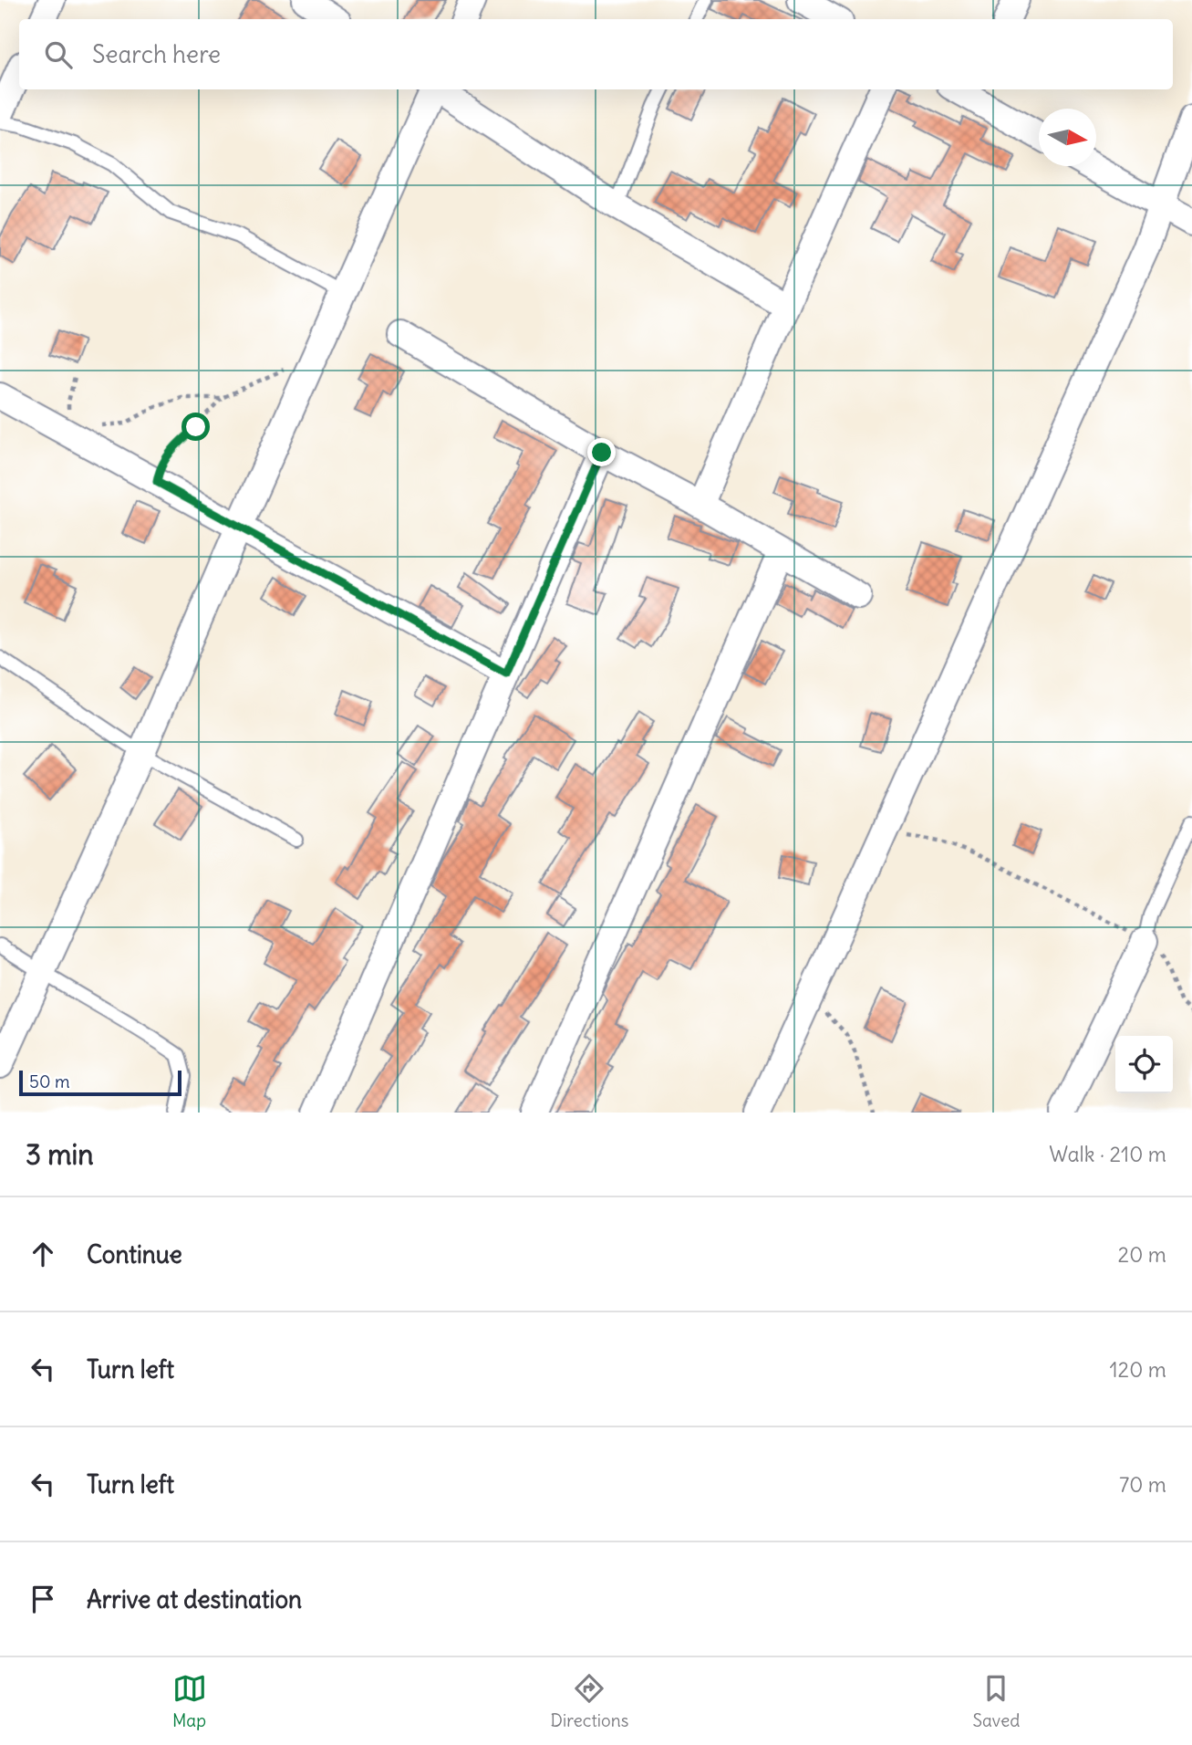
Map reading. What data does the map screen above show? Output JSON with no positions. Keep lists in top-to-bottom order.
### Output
{
  "scale_bar": "50 m",
  "north": "right",
  "page": {
    "search": "Search here",
    "scale": "50 m",
    "heading": ["3 min", "Walk · 210 m"],
    "list": [
      ["Continue", "20 m"],
      ["Turn left", "120 m"],
      ["Turn left", "70 m"],
      "Arrive at destination"
    ],
    "nav": ["Map", "Directions", "Saved"]
  }
}
